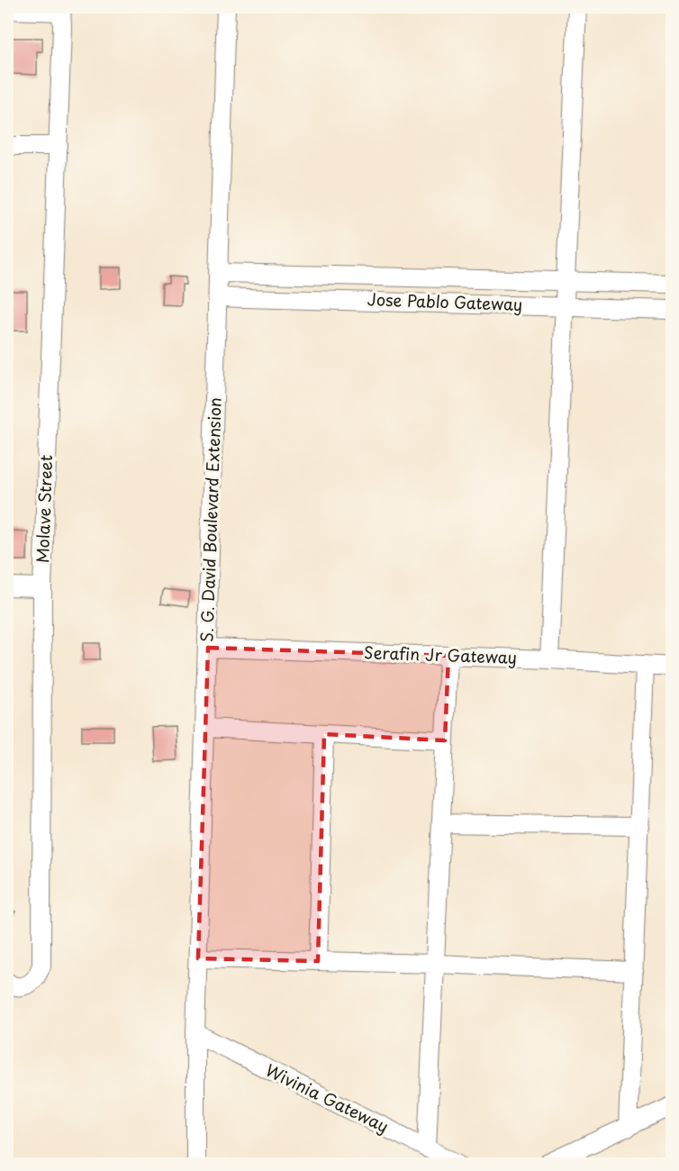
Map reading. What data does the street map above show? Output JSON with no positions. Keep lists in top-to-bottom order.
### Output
{
  "streets": {
    "street": [
      "Jose Pablo Gateway",
      "Molave Street",
      "S. G. David Boulevard Extension",
      "Serafin Jr Gateway",
      "Wivinia Gateway"
    ]
  },
  "crossings": [
    ["Jose Pablo Gateway", "S. G. David Boulevard Extension"],
    ["S. G. David Boulevard Extension", "Serafin Jr Gateway"],
    ["S. G. David Boulevard Extension", "Wivinia Gateway"]
  ]
}
